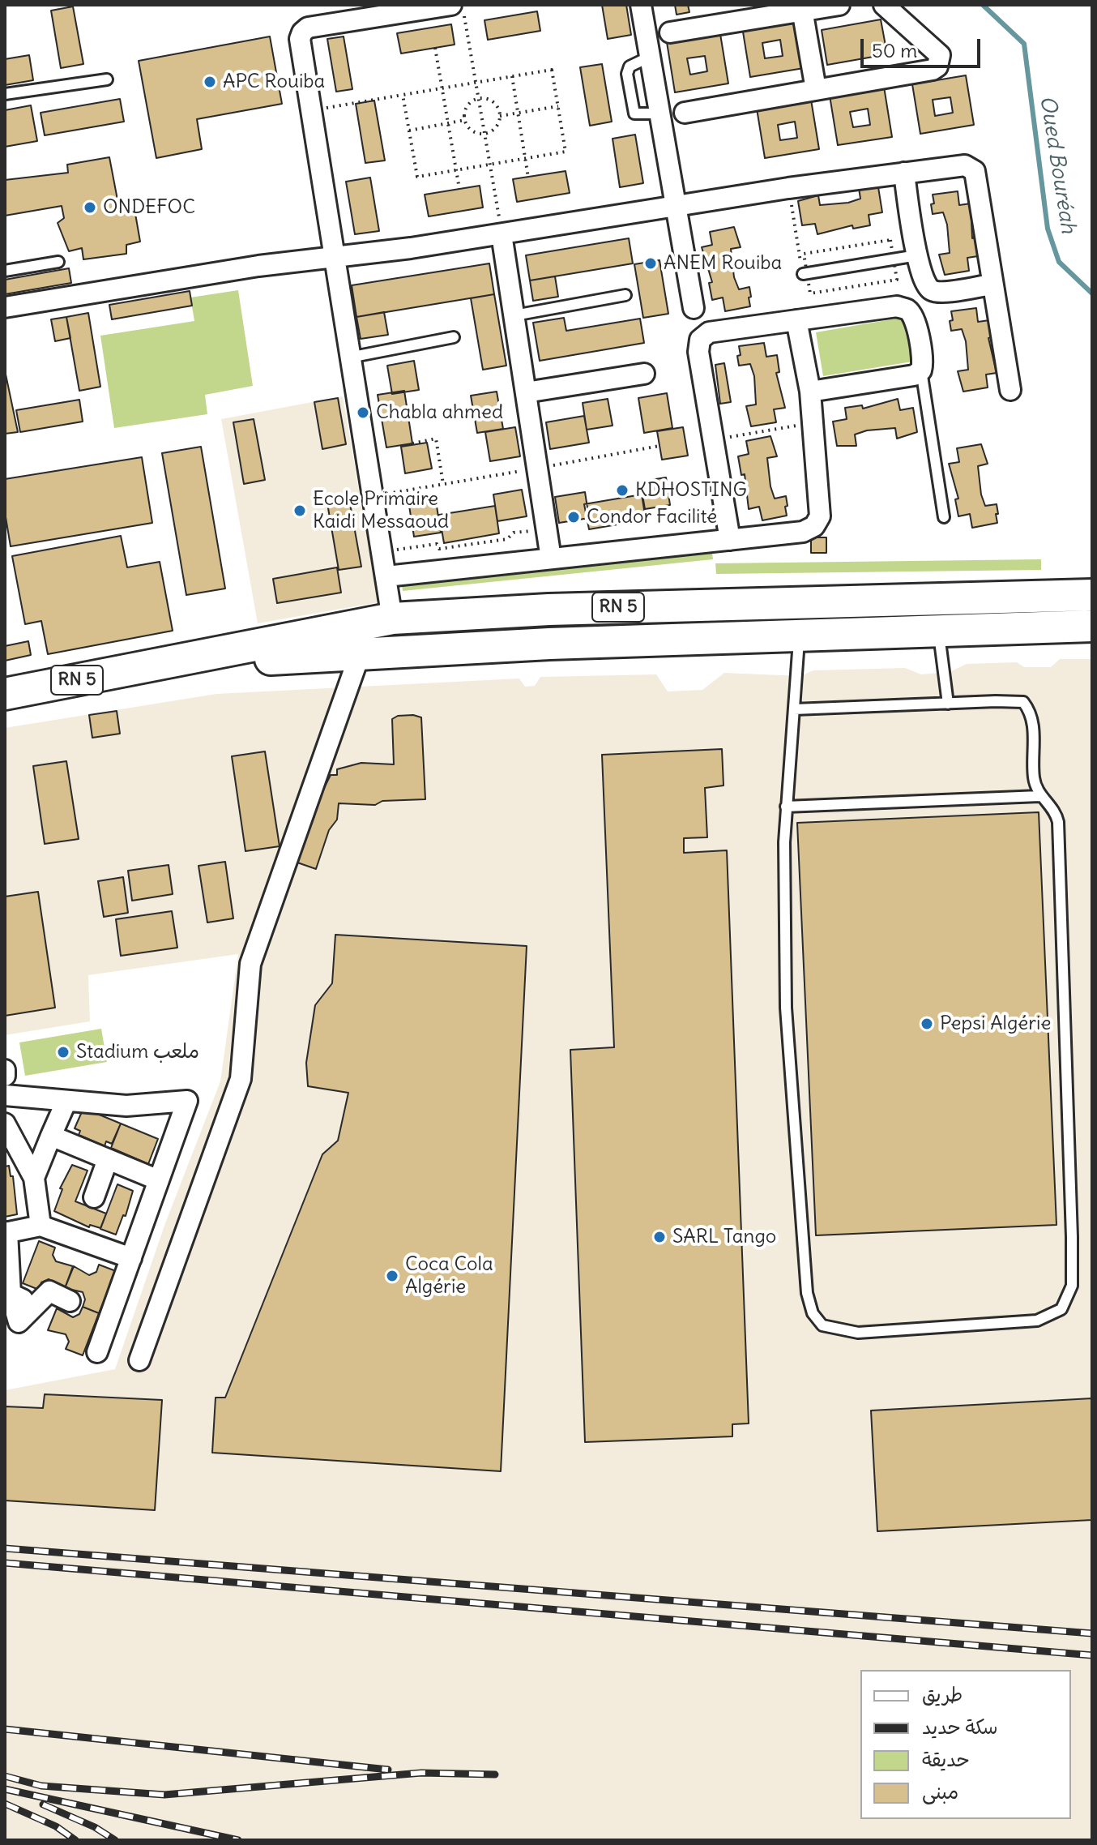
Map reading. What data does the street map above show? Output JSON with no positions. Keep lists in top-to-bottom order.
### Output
{
  "streets": {
    "highway": ["RN 5"]
  },
  "water": ["Oued Bouréah"],
  "places": [
    "APC Rouiba",
    "ONDEFOC",
    "ANEM Rouiba",
    "Chabla ahmed",
    "KDHOSTING",
    "Ecole Primaire Kaidi Messaoud",
    "Condor Facilité",
    "Pepsi Algérie",
    "Stadium ملعب",
    "SARL Tango",
    "Coca Cola Algérie"
  ],
  "legend": [
    "طريق",
    "سكة حديد",
    "حديقة",
    "مبنى"
  ],
  "scale_bar": "50 m"
}
